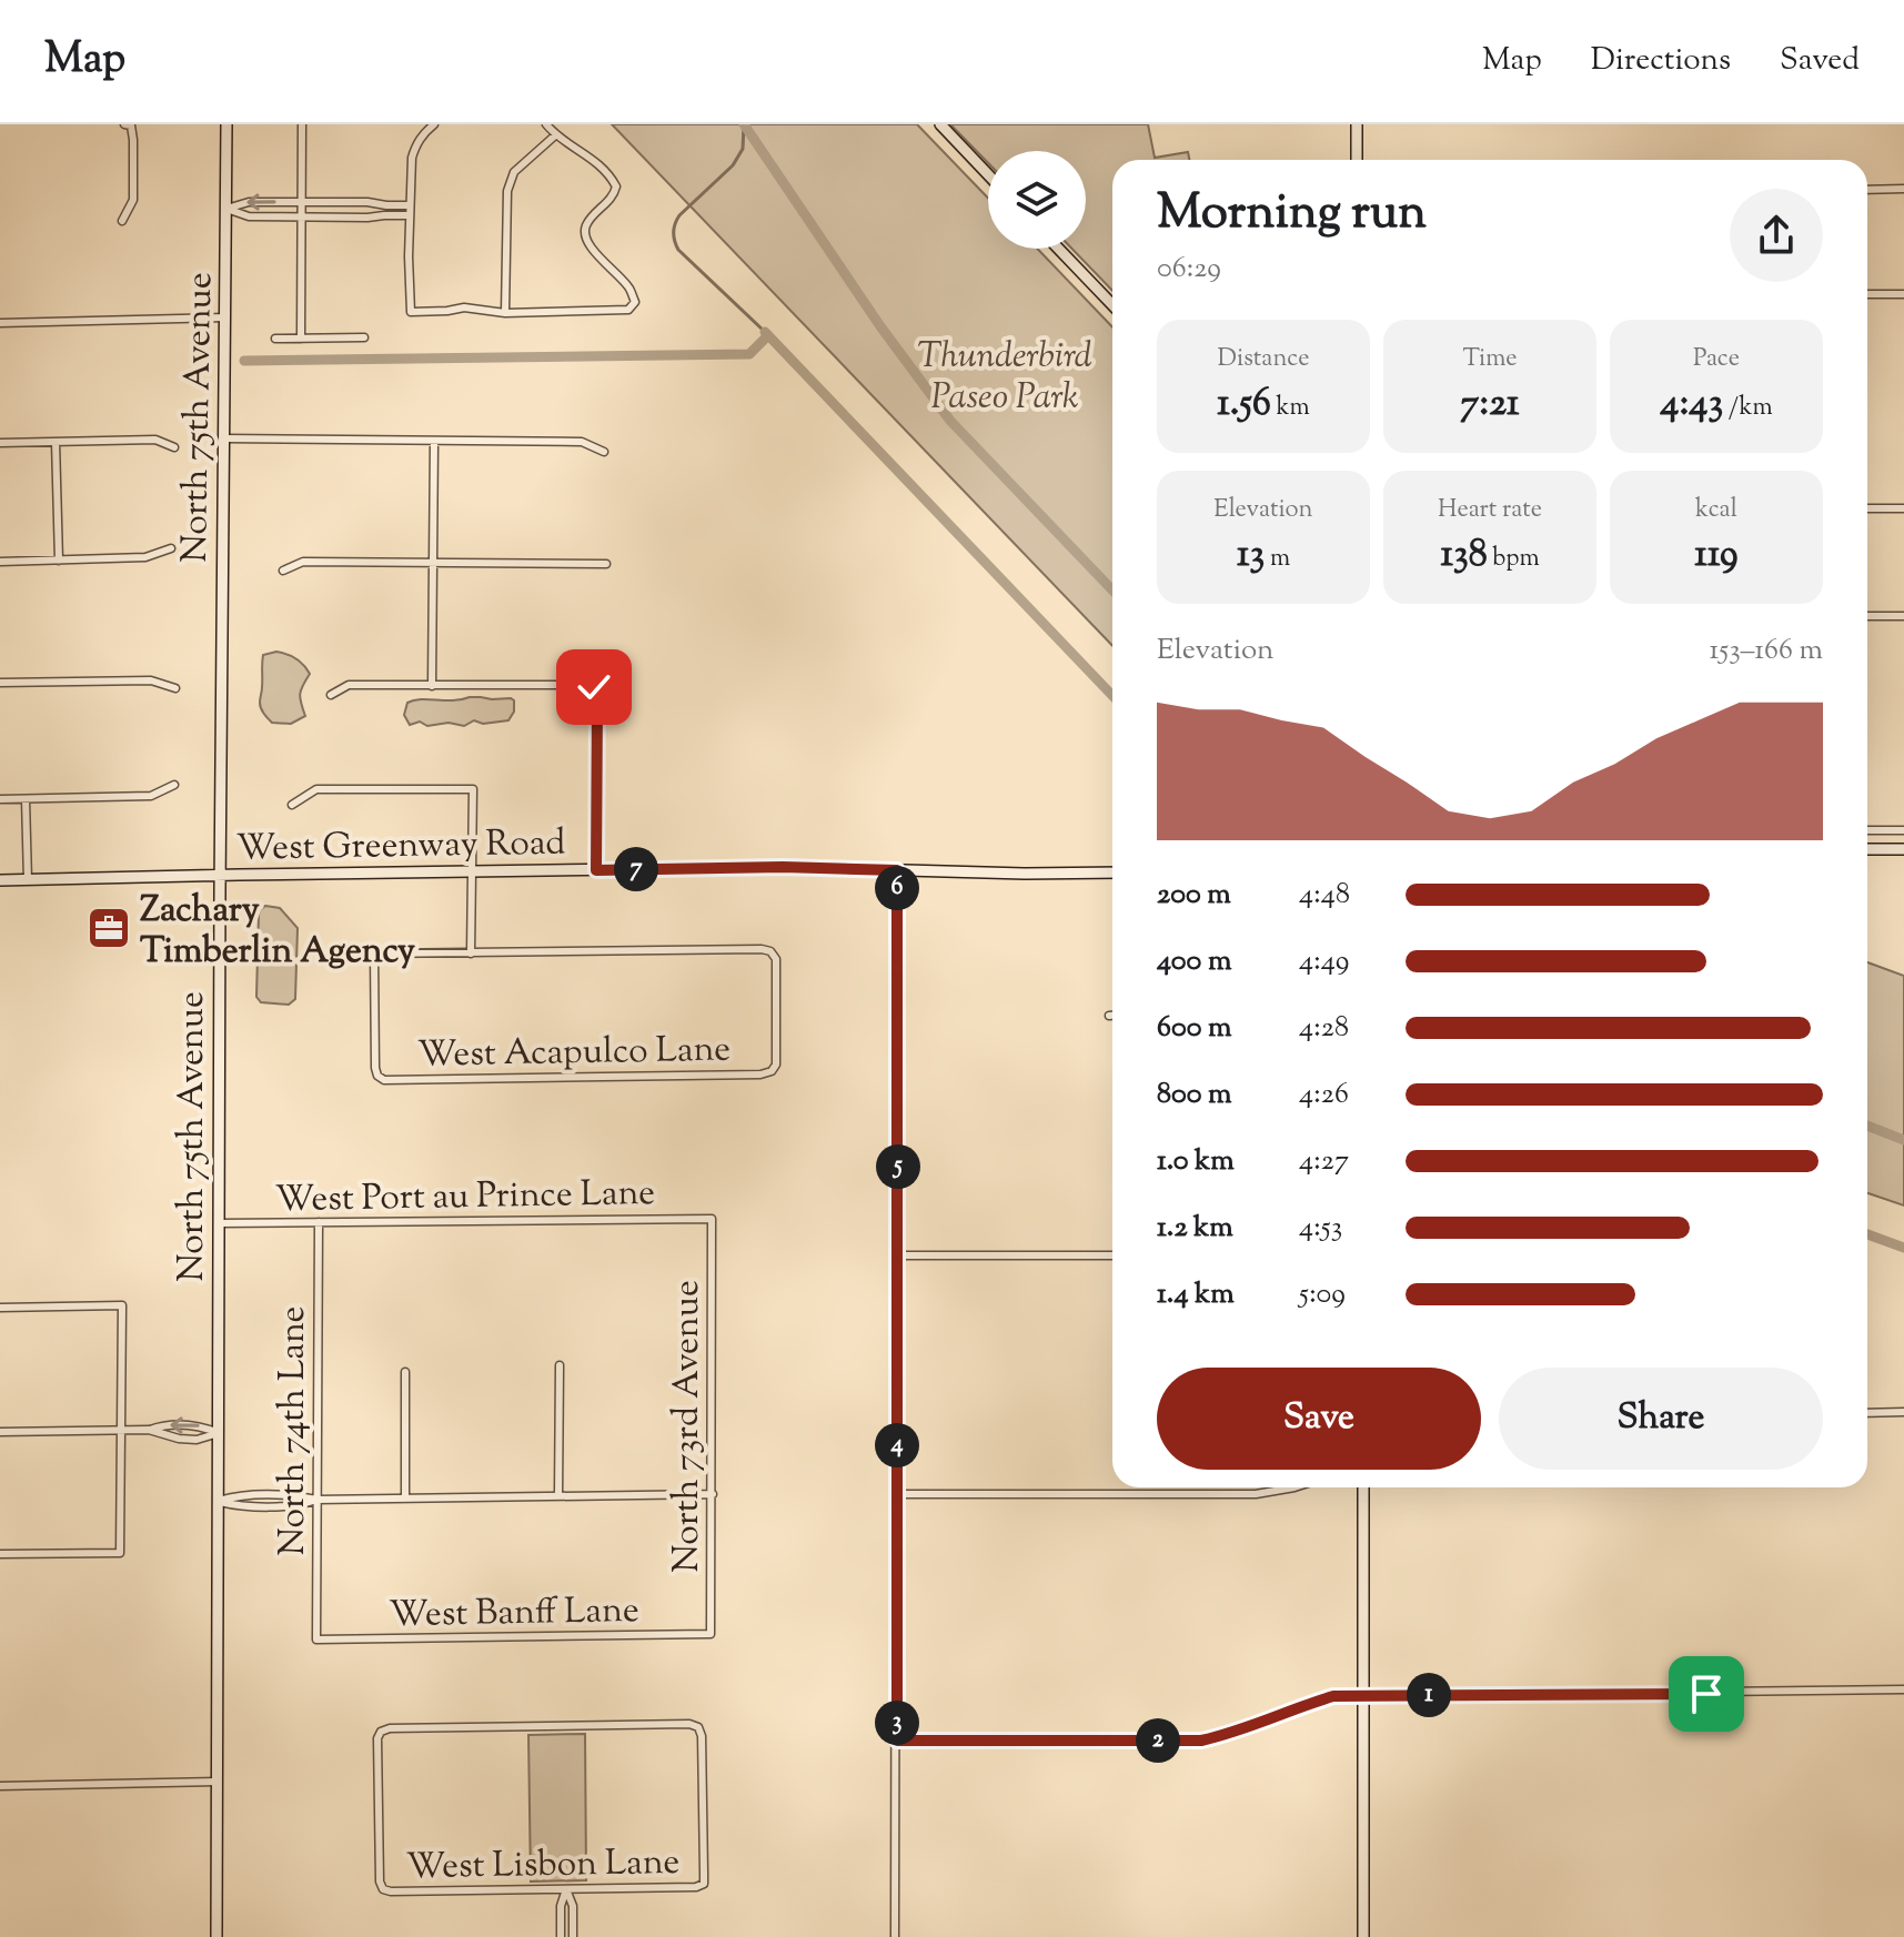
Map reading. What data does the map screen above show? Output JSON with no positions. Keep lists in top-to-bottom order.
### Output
{
  "streets": {
    "street": [
      "North 75th Avenue",
      "West Greenway Road",
      "West Acapulco Lane",
      "West Port au Prince Lane",
      "North 73rd Avenue",
      "North 74th Lane",
      "West Banff Lane",
      "West Lisbon Lane"
    ]
  },
  "crossings": [
    ["North 75th Avenue", "West Greenway Road"],
    ["North 75th Avenue", "West Port au Prince Lane"],
    ["West Port au Prince Lane", "North 73rd Avenue"],
    ["West Port au Prince Lane", "North 74th Lane"],
    ["North 73rd Avenue", "West Banff Lane"],
    ["North 74th Lane", "West Banff Lane"]
  ],
  "parks": ["Thunderbird Paseo Park"],
  "places": {
    "office": ["Zachary Timberlin Agency"]
  },
  "page": {
    "header": "Map",
    "nav": ["Map", "Directions", "Saved"],
    "heading": ["Morning run", "06:29"],
    "stats": [
      ["Distance", "1.56 km"],
      ["Time", "7:21"],
      ["Pace", "4:43 /km"],
      ["Elevation", "13 m"],
      ["Heart rate", "138 bpm"],
      ["kcal", "119"]
    ],
    "chart": ["Elevation", "153–166 m"],
    "pins": [
      "7",
      "6",
      "5",
      "4",
      "1",
      "3",
      "2"
    ],
    "list": [
      {
        "name": "200 m",
        "note": "4:48"
      },
      {
        "name": "400 m",
        "note": "4:49"
      },
      {
        "name": "600 m",
        "note": "4:28"
      },
      {
        "name": "800 m",
        "note": "4:26"
      },
      {
        "name": "1.0 km",
        "note": "4:27"
      },
      {
        "name": "1.2 km",
        "note": "4:53"
      },
      {
        "name": "1.4 km",
        "note": "5:09"
      }
    ],
    "buttons": ["Save", "Share"]
  }
}
